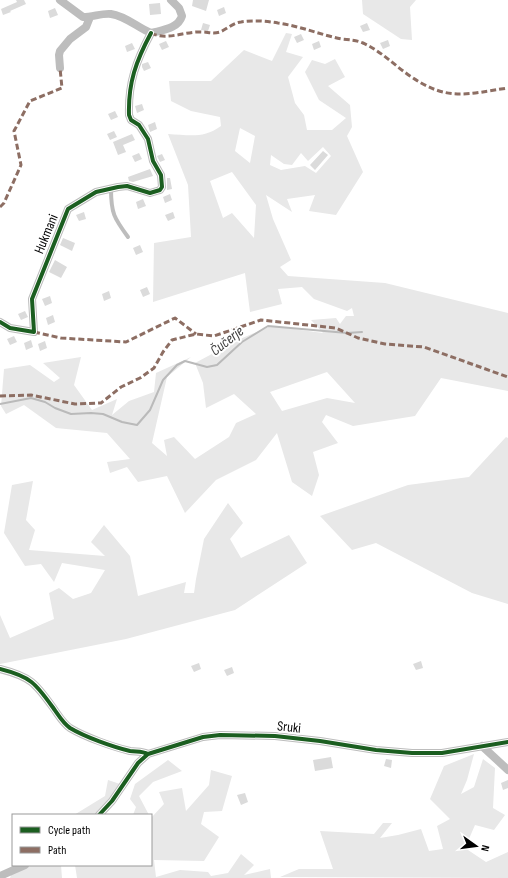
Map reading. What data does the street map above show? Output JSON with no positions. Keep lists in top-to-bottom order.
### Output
{
  "streets": {
    "street": ["Hukmani", "Sruki"]
  },
  "water": ["Čučerje"],
  "legend": ["Cycle path", "Path"],
  "north": "right"
}
